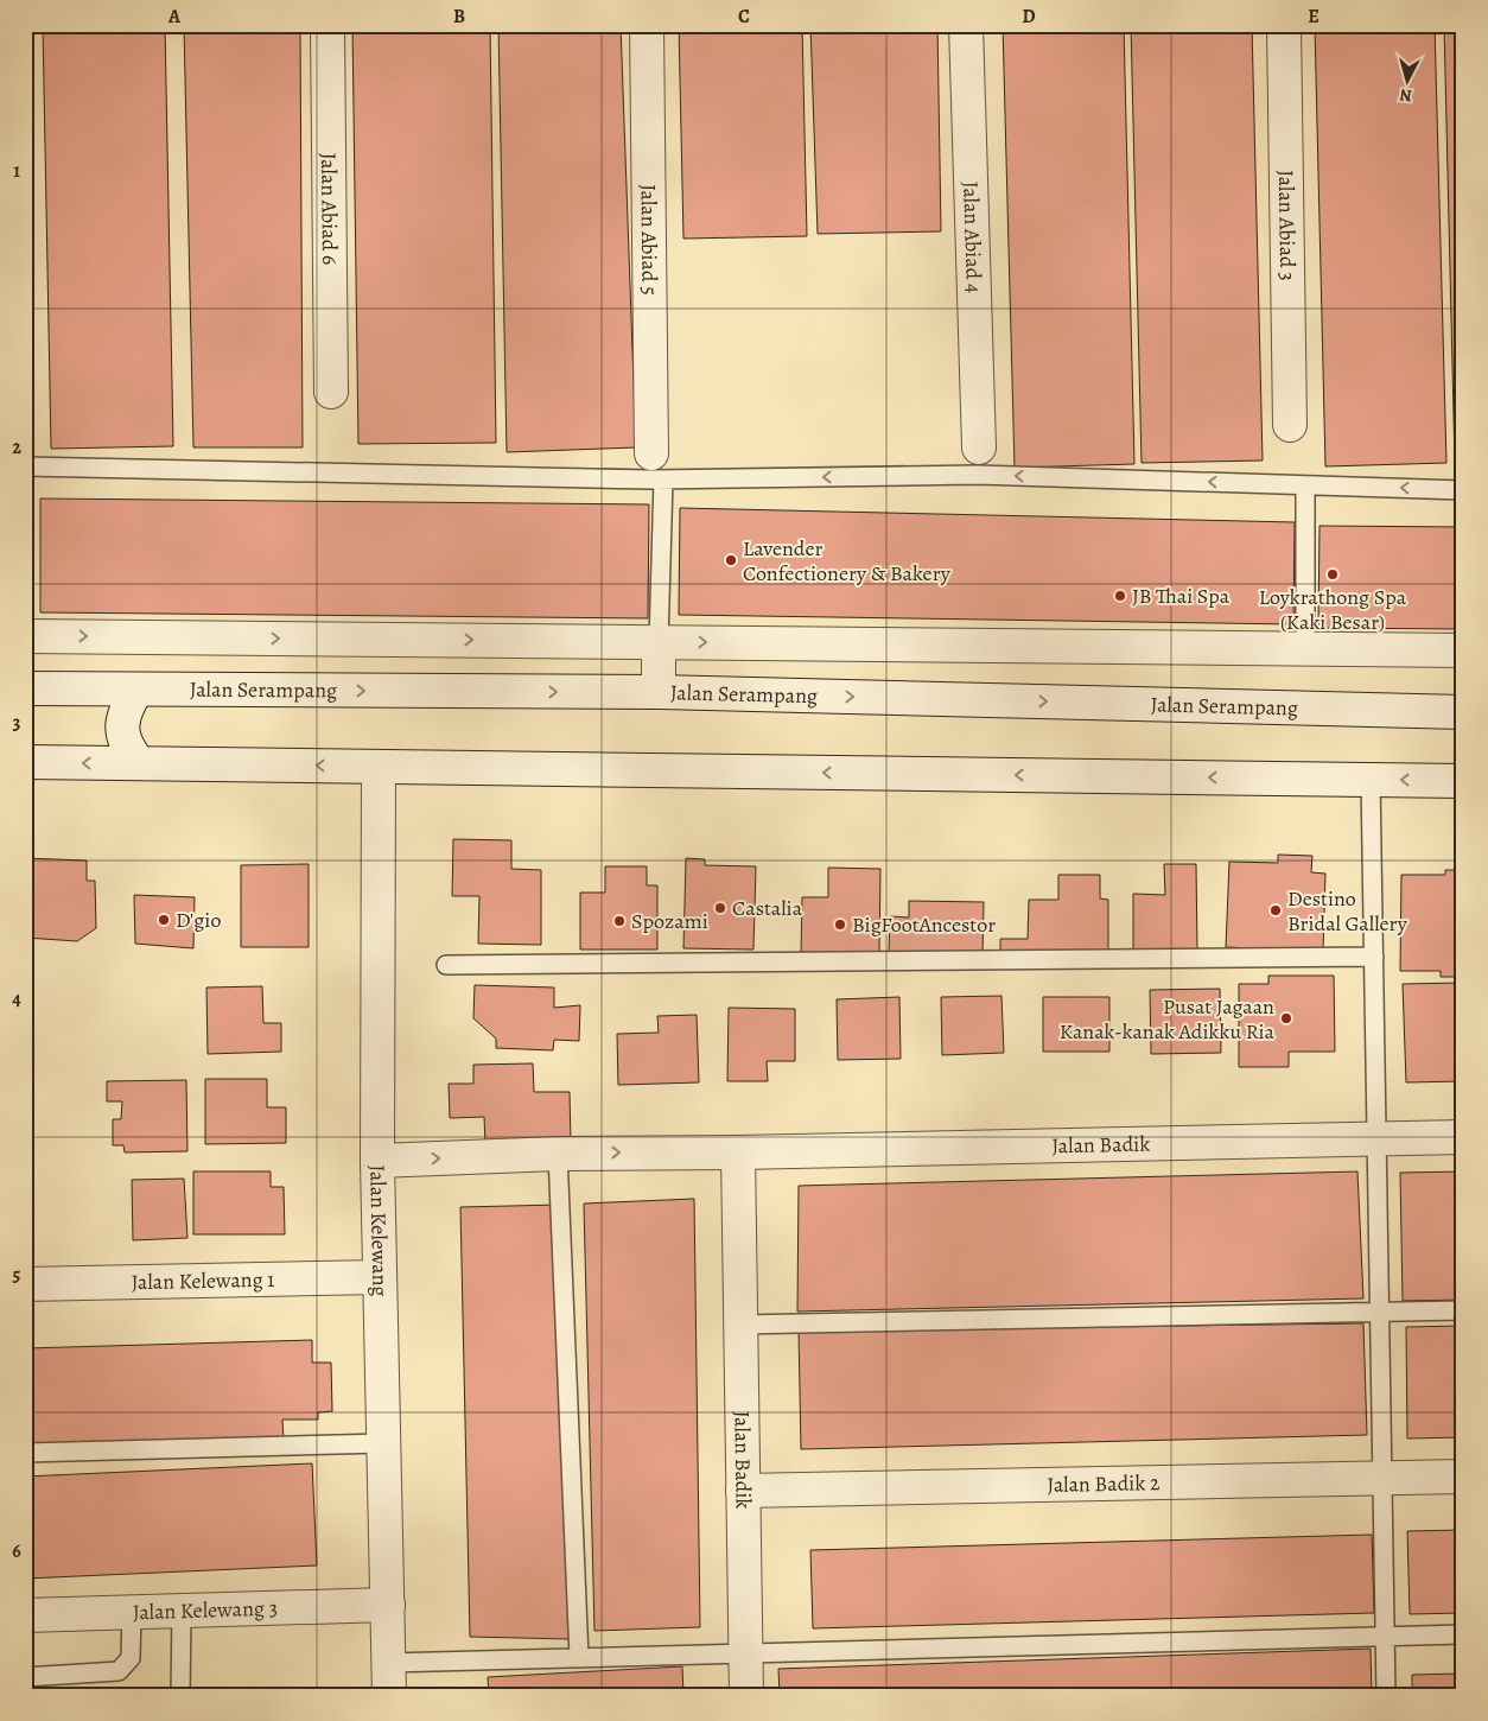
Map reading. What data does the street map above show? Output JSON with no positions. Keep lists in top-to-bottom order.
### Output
{
  "streets": {
    "street": [
      "Jalan Abiad 6",
      "Jalan Abiad 3",
      "Jalan Abiad 4",
      "Jalan Abiad 5",
      "Jalan Serampang",
      "Jalan Badik",
      "Jalan Kelewang",
      "Jalan Kelewang 1",
      "Jalan Badik 2",
      "Jalan Kelewang 3"
    ]
  },
  "crossings": [
    ["Jalan Badik", "Jalan Kelewang"],
    ["Jalan Badik", "Jalan Badik 2"],
    ["Jalan Kelewang", "Jalan Kelewang 1"],
    ["Jalan Kelewang", "Jalan Kelewang 3"]
  ],
  "places": [
    "Lavender Confectionery & Bakery",
    "Loykrathong Spa (Kaki Besar)",
    "JB Thai Spa",
    "Castalia",
    "Destino Bridal Gallery",
    "D'gio",
    "Spozami",
    "BigFootAncestor",
    "Pusat Jagaan Kanak-kanak Adikku Ria"
  ],
  "north": "bottom",
  "grid": {
    "columns": [
      "A",
      "B",
      "C",
      "D",
      "E"
    ],
    "rows": [
      "1",
      "2",
      "3",
      "4",
      "5",
      "6"
    ]
  }
}
